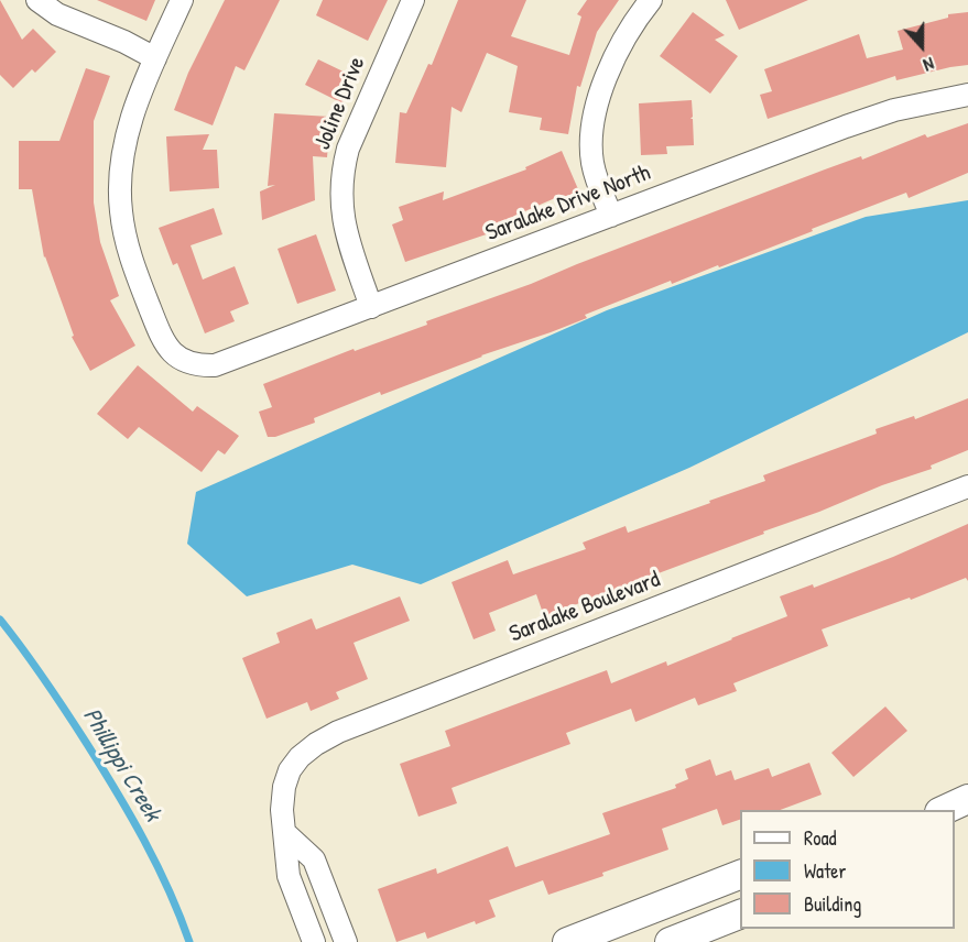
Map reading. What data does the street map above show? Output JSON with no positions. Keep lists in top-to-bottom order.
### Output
{
  "streets": {
    "street": ["Joline Drive", "Saralake Drive North", "Saralake Boulevard"]
  },
  "crossings": [
    ["Joline Drive", "Saralake Drive North"]
  ],
  "water": ["Phillippi Creek"],
  "legend": ["Road", "Water", "Building"],
  "north": "bottom"
}
